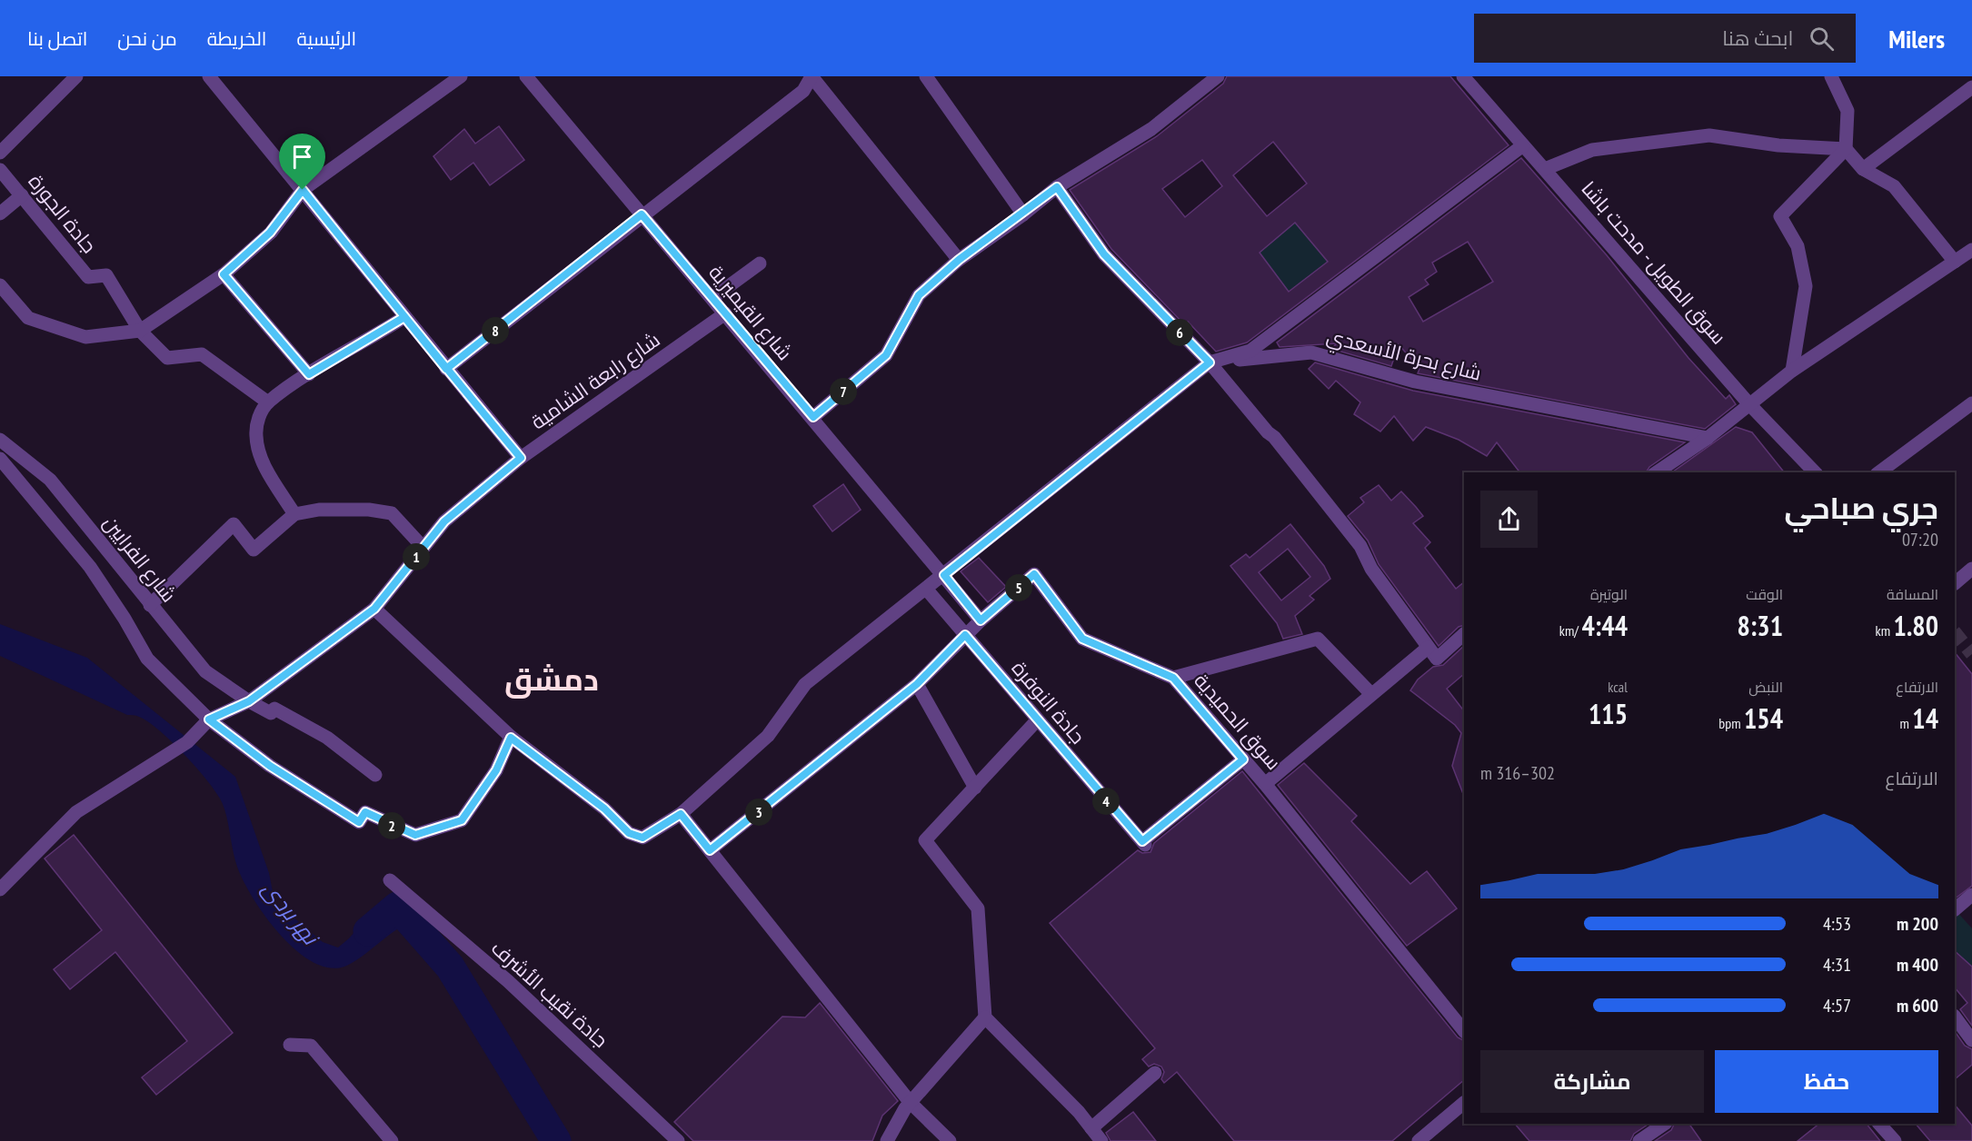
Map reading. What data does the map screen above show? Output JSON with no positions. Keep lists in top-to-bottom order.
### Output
{
  "streets": {
    "street": [
      "جادة الجورة",
      "سوق الطويل - مدحت باشا",
      "شارع القيميرية",
      "شارع بحرة الأسعدي",
      "شارع رابعة الشامية",
      "شارع الفرايين",
      "جادة النوفرة",
      "سوق الحميدية",
      "جادة نقيب الأشرف"
    ]
  },
  "crossings": [
    ["سوق الطويل - مدحت باشا", "شارع بحرة الأسعدي"],
    ["شارع القيميرية", "شارع رابعة الشامية"],
    ["شارع رابعة الشامية", "شارع الفرايين"],
    ["جادة النوفرة", "سوق الحميدية"]
  ],
  "districts": ["دمشق"],
  "water": ["نهر بردى"],
  "page": {
    "header": "Milers",
    "search": "ابحث هنا",
    "nav": [
      "الرئيسية",
      "الخريطة",
      "من نحن",
      "اتصل بنا"
    ],
    "pins": [
      "8",
      "6",
      "7",
      "1",
      "5",
      "4",
      "3",
      "2"
    ],
    "heading": ["جري صباحي", "07:20"],
    "stats": [
      ["المسافة", "1.80 km"],
      ["الوقت", "8:31"],
      ["الوتيرة", "4:44 /km"],
      ["الارتفاع", "14 m"],
      ["النبض", "154 bpm"],
      ["kcal", "115"]
    ],
    "chart": ["الارتفاع", "302–316 m"],
    "list": [
      {
        "name": "200 m",
        "note": "4:53"
      },
      {
        "name": "400 m",
        "note": "4:31"
      },
      {
        "name": "600 m",
        "note": "4:57"
      }
    ],
    "buttons": ["حفظ", "مشاركة"]
  }
}
